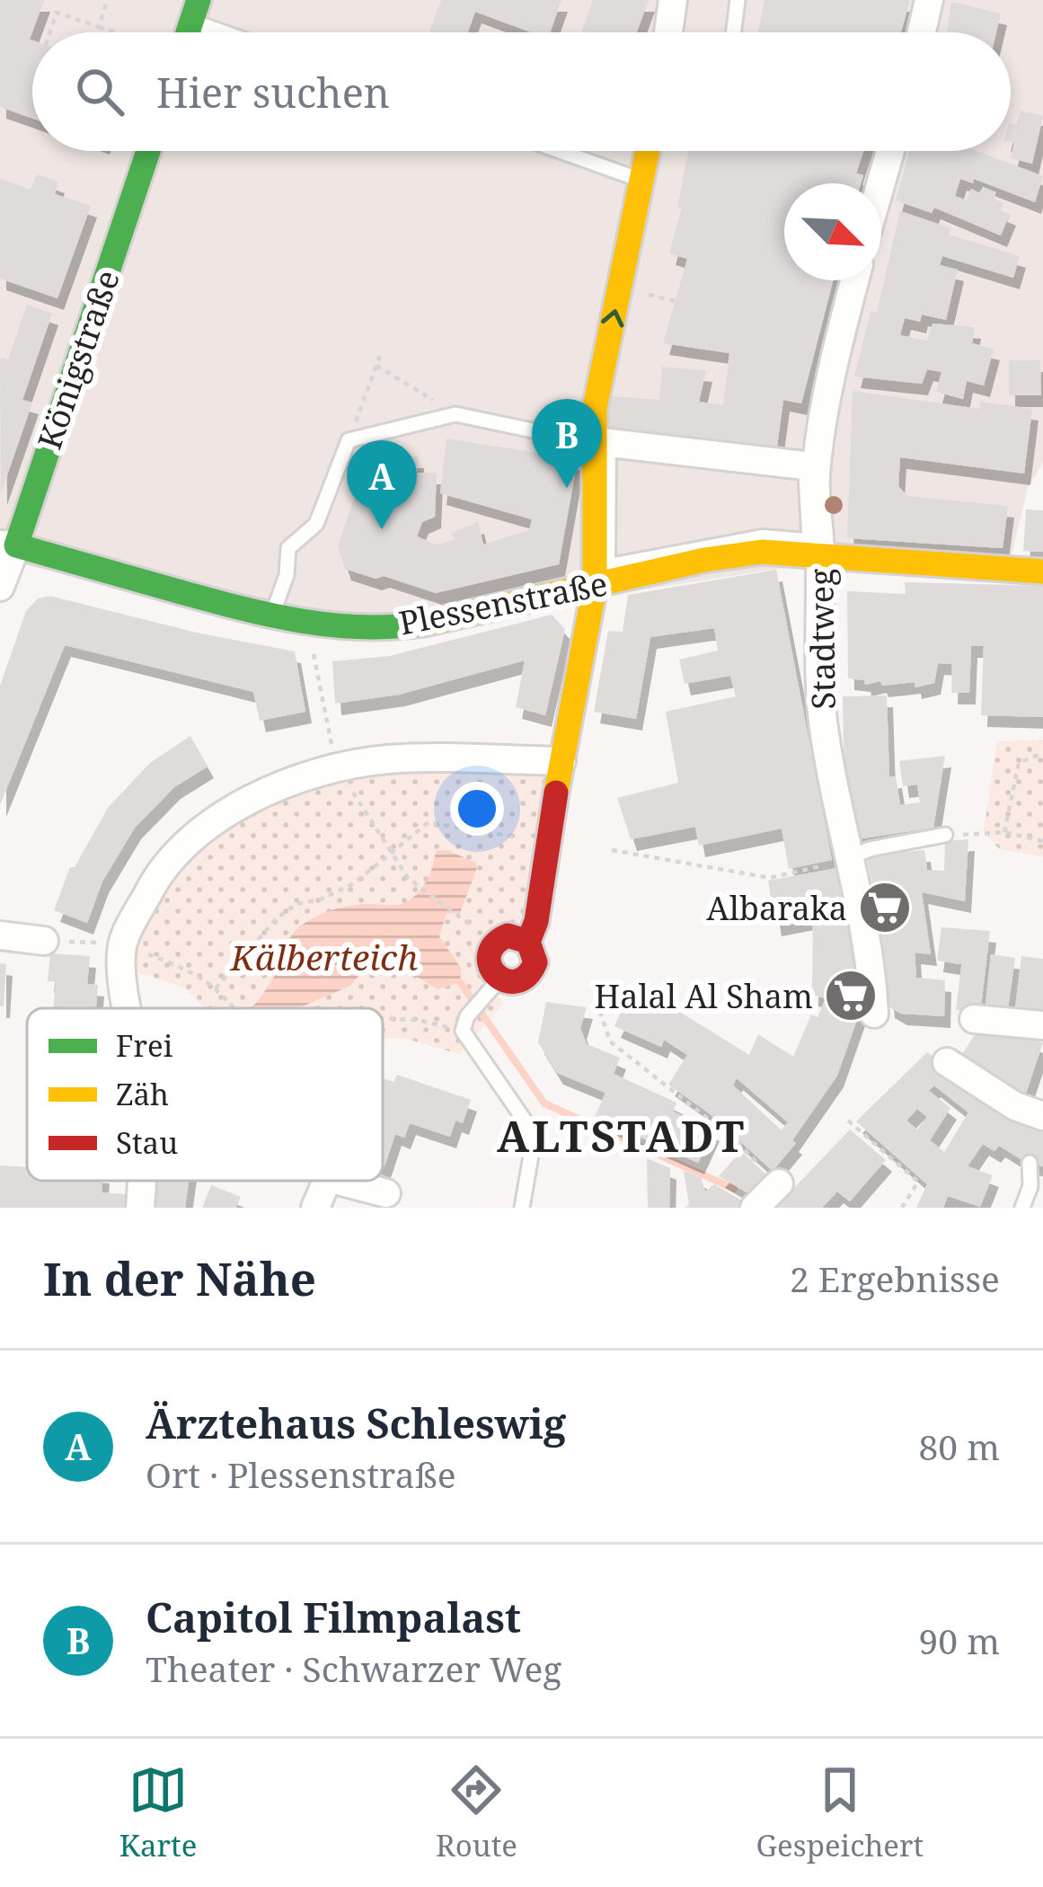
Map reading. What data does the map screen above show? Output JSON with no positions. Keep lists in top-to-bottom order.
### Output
{
  "streets": {
    "street": ["Königstraße", "Plessenstraße", "Stadtweg"]
  },
  "crossings": [
    ["Königstraße", "Plessenstraße"],
    ["Plessenstraße", "Stadtweg"]
  ],
  "districts": ["ALTSTADT"],
  "water": ["Kälberteich"],
  "places": {
    "supermarket": ["Albaraka", "Halal Al Sham"]
  },
  "legend": ["Frei", "Zäh", "Stau"],
  "north": "bottom right",
  "page": {
    "search": "Hier suchen",
    "pins": ["B", "A"],
    "heading": ["In der Nähe", "2 Ergebnisse"],
    "list": [
      {
        "mark": "A",
        "name": "Ärztehaus Schleswig",
        "note": "Ort · Plessenstraße",
        "value": "80 m"
      },
      {
        "mark": "B",
        "name": "Capitol Filmpalast",
        "note": "Theater · Schwarzer Weg",
        "value": "90 m"
      }
    ],
    "nav": ["Karte", "Route", "Gespeichert"]
  }
}
